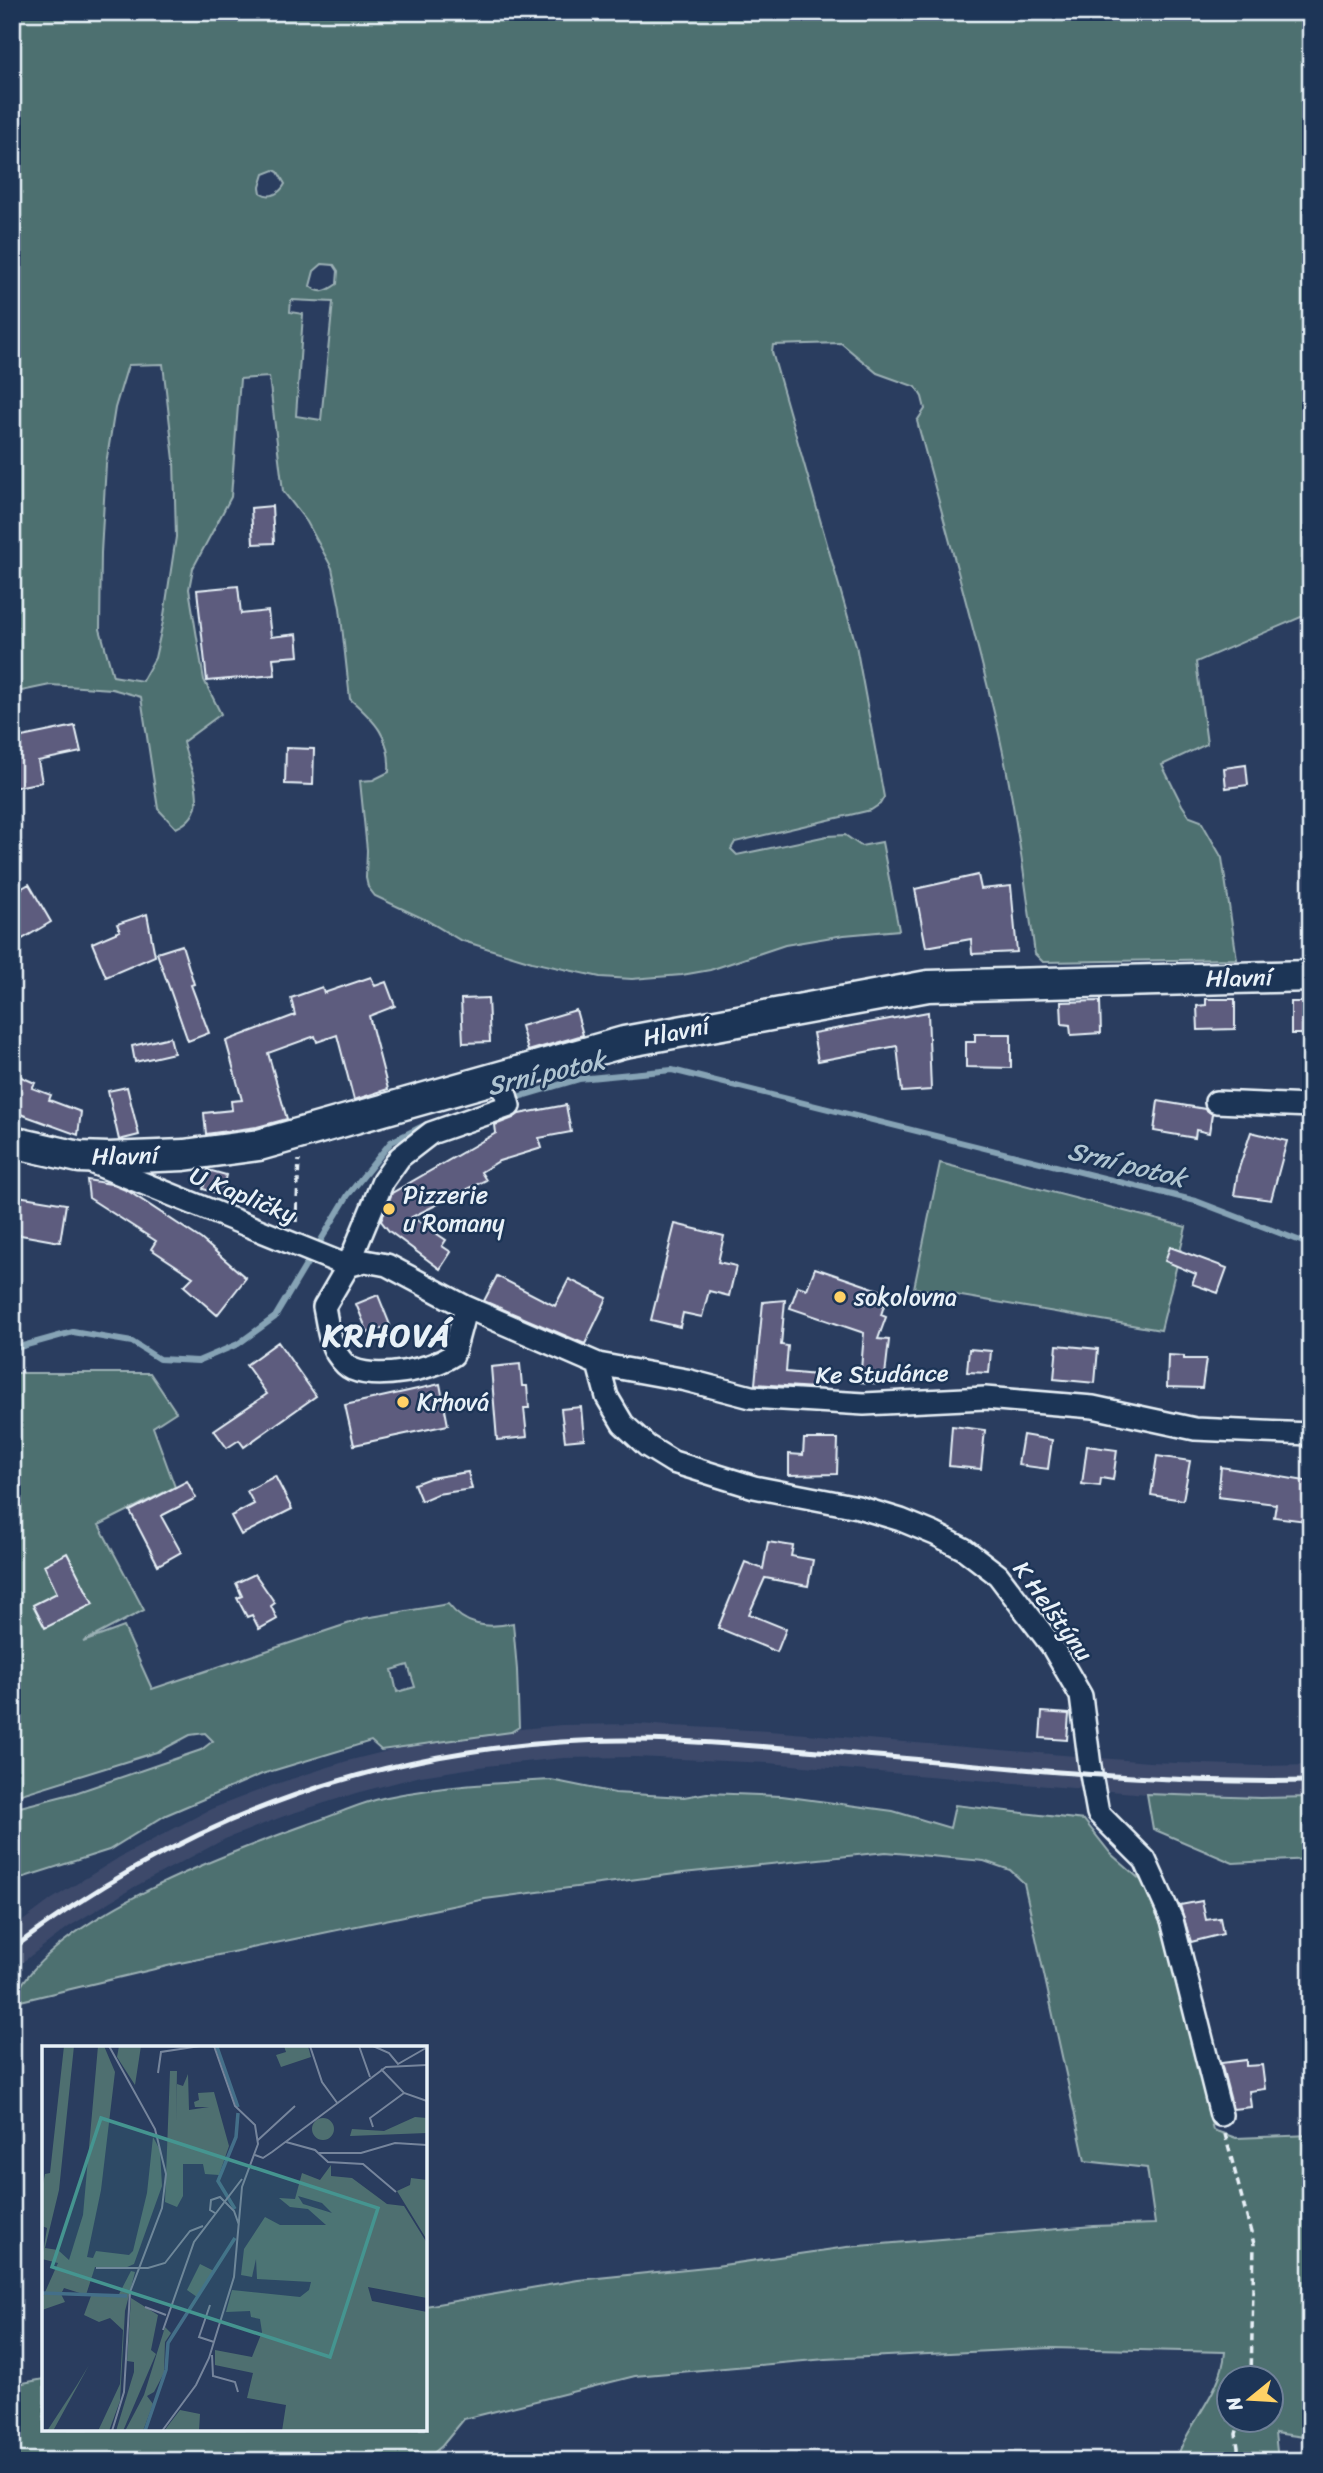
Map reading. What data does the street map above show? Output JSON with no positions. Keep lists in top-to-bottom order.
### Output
{
  "streets": {
    "street": [
      "Hlavní",
      "U Kapličky",
      "Ke Studánce",
      "K Helštýnu"
    ]
  },
  "crossings": [
    ["Hlavní", "U Kapličky"],
    ["U Kapličky", "Ke Studánce"],
    ["Ke Studánce", "K Helštýnu"]
  ],
  "districts": ["KRHOVÁ"],
  "water": ["Srní potok"],
  "places": ["Pizzerie u Romany", "sokolovna", "Krhová"],
  "north": "left"
}
